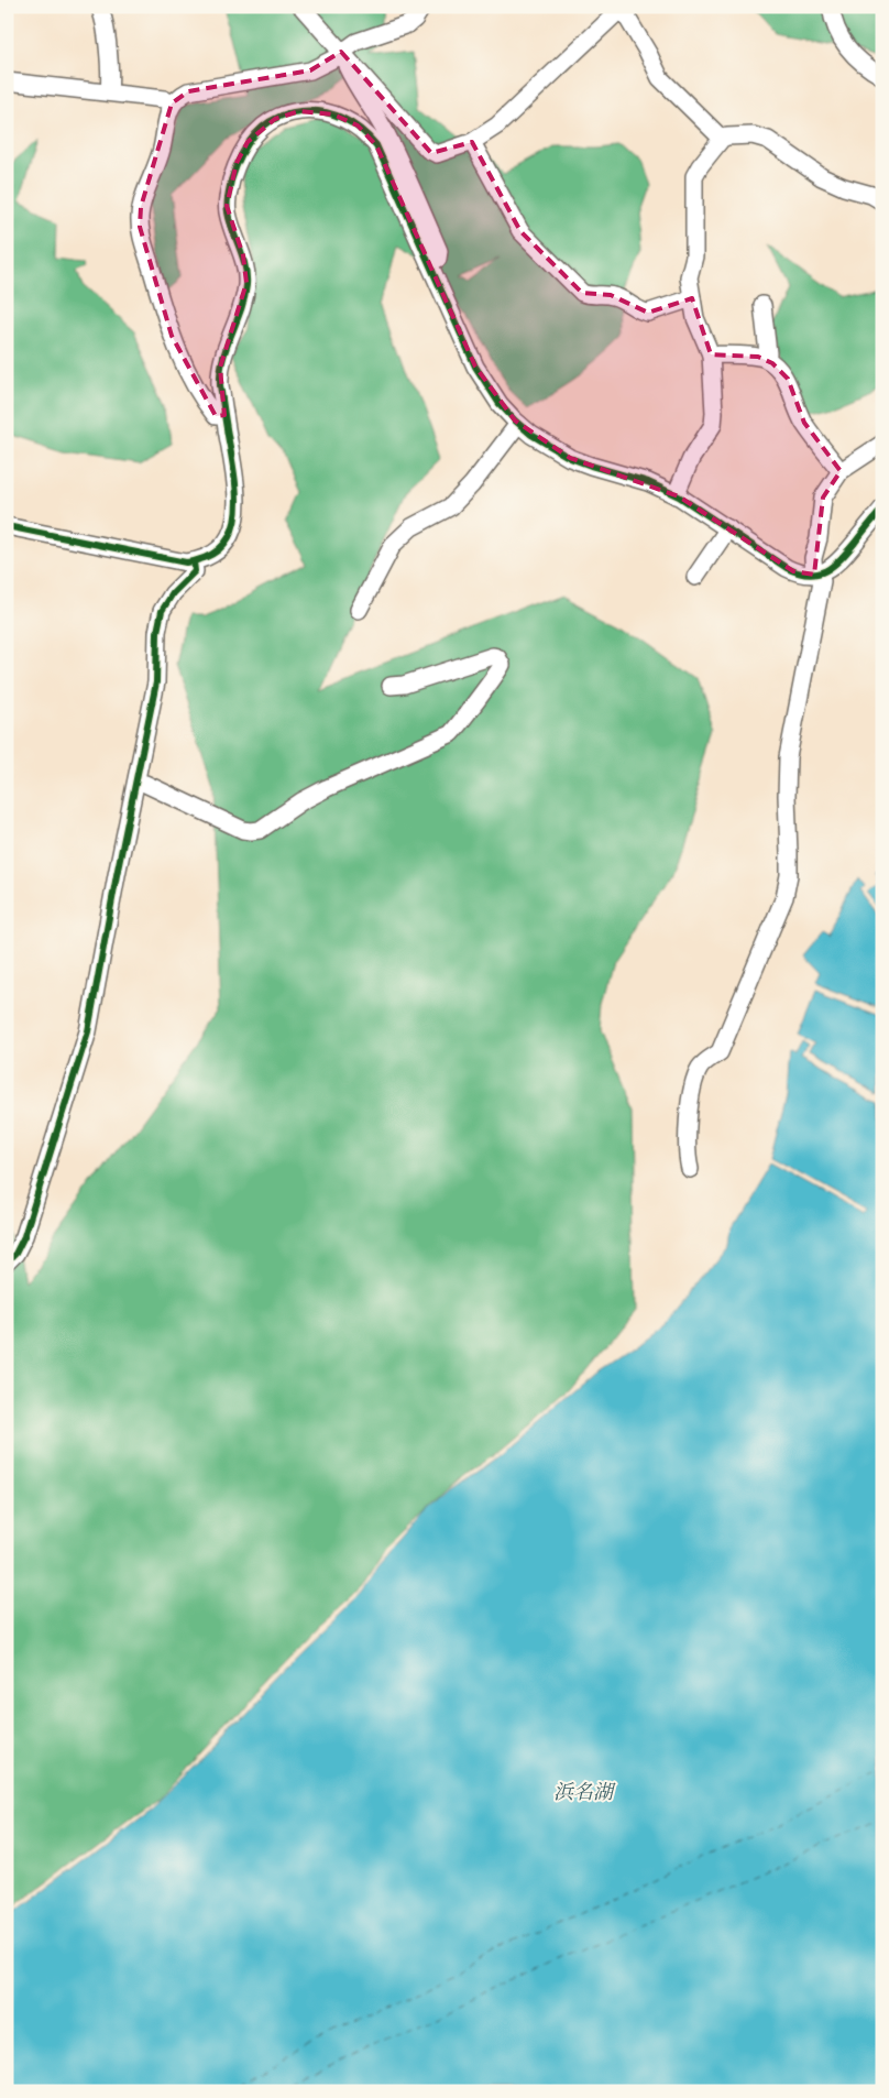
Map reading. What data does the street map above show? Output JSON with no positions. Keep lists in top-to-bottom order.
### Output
{
  "water": ["浜名湖"]
}
